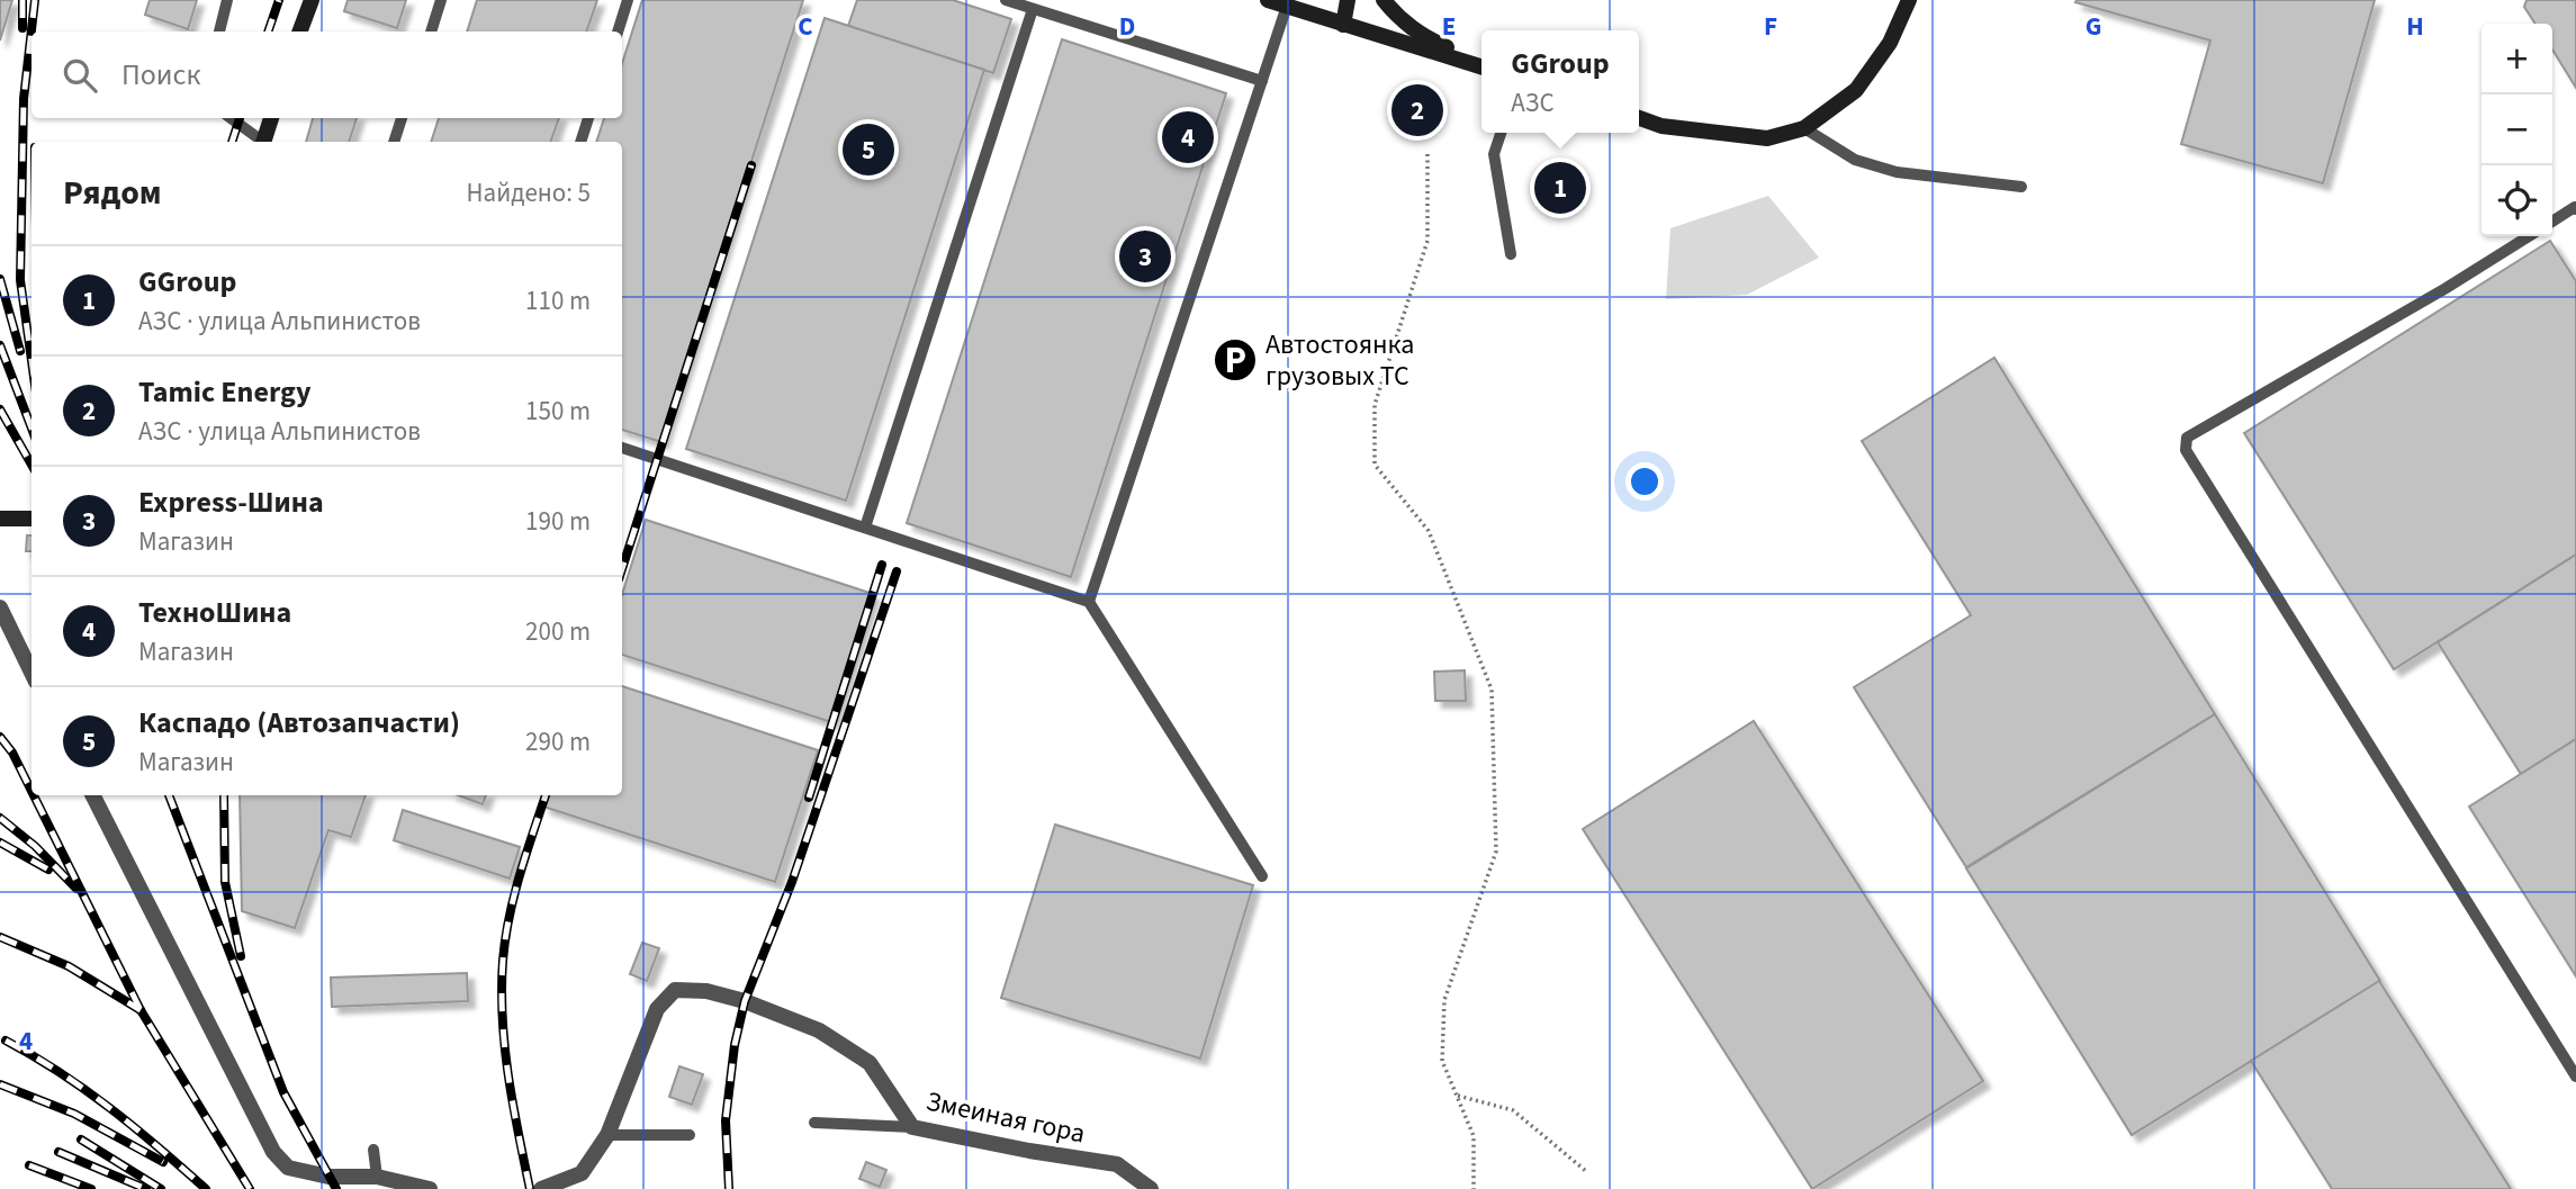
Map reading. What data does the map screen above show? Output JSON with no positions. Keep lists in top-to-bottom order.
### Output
{
  "streets": {
    "street": ["Змеиная гора"]
  },
  "places": {
    "parking": ["Автостоянка грузовых ТС"]
  },
  "page": {
    "map_buttons": ["+", "−"],
    "popup": ["GGroup", "АЗС"],
    "search": "Поиск",
    "pins": [
      "2",
      "4",
      "5",
      "1",
      "3"
    ],
    "heading": ["Рядом", "Найдено: 5"],
    "list": [
      {
        "mark": "1",
        "name": "GGroup",
        "note": "АЗС · улица Альпинистов",
        "value": "110 m"
      },
      {
        "mark": "2",
        "name": "Tamic Energy",
        "note": "АЗС · улица Альпинистов",
        "value": "150 m"
      },
      {
        "mark": "3",
        "name": "Express-Шина",
        "note": "Магазин",
        "value": "190 m"
      },
      {
        "mark": "4",
        "name": "ТехноШина",
        "note": "Магазин",
        "value": "200 m"
      },
      {
        "mark": "5",
        "name": "Каспадо (Автозапчасти)",
        "note": "Магазин",
        "value": "290 m"
      }
    ]
  },
  "grid": {
    "columns": [
      "C",
      "D",
      "E",
      "F",
      "G",
      "H"
    ],
    "rows": ["4"]
  }
}
